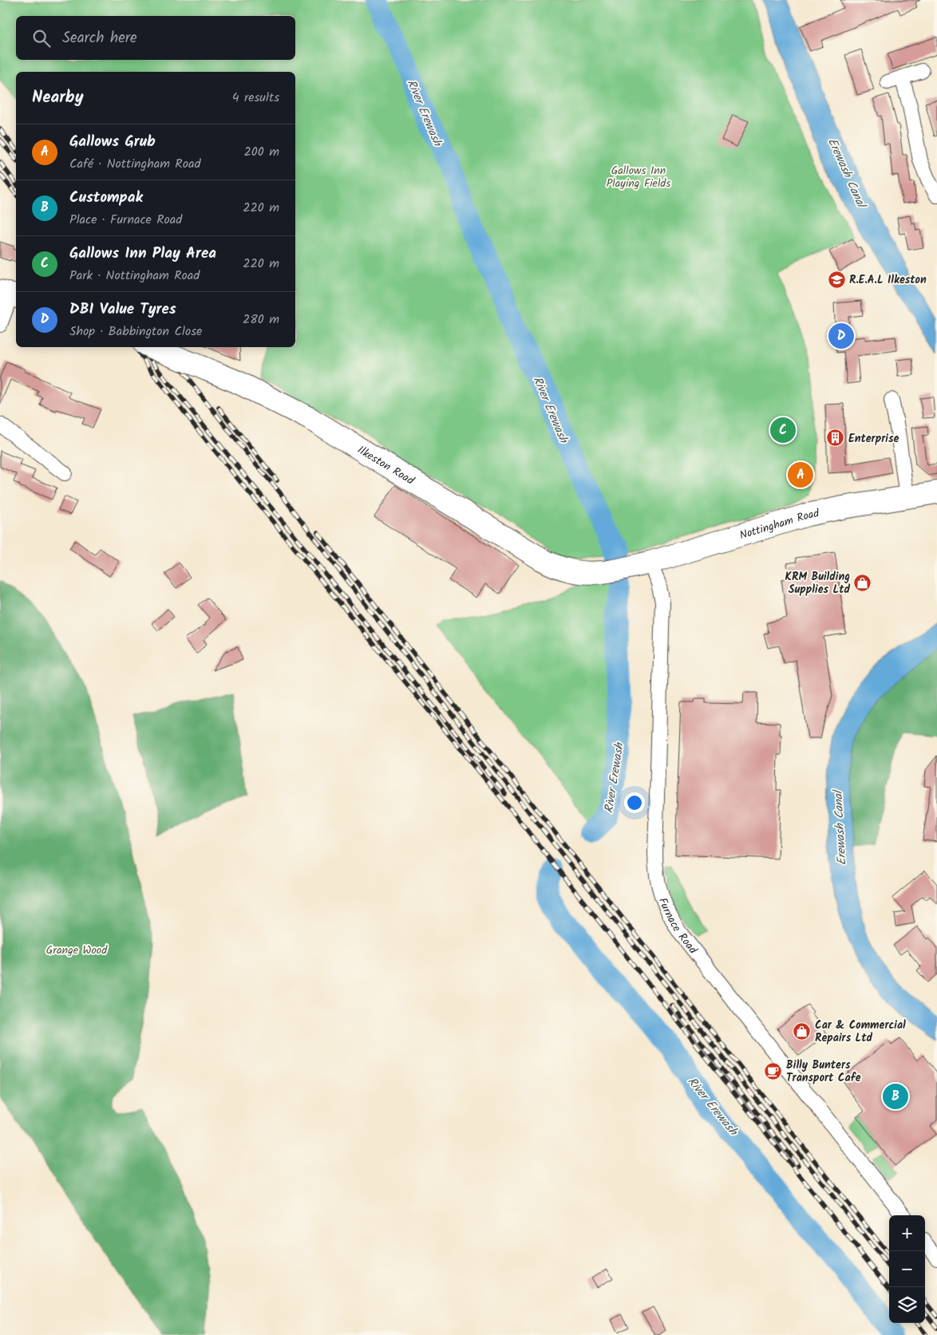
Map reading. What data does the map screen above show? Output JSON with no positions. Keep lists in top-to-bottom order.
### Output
{
  "streets": {
    "main road": ["Ilkeston Road", "Nottingham Road"],
    "street": ["Furnace Road"]
  },
  "crossings": [
    ["Ilkeston Road", "Nottingham Road"],
    ["Nottingham Road", "Furnace Road"]
  ],
  "water": ["River Erewash", "Erewash Canal"],
  "parks": ["Gallows Inn Playing Fields", "Grange Wood"],
  "places": {
    "school or university": ["R.E.A.L Ilkeston"],
    "building": ["Enterprise"],
    "shop": ["KRM Building Supplies Ltd", "Car & Commercial Repairs Ltd"],
    "cafe": ["Billy Bunters Transport Cafe"]
  },
  "page": {
    "search": "Search here",
    "heading": ["Nearby", "4 results"],
    "list": [
      {
        "mark": "A",
        "name": "Gallows Grub",
        "note": "Café · Nottingham Road",
        "value": "200 m"
      },
      {
        "mark": "B",
        "name": "Custompak",
        "note": "Place · Furnace Road",
        "value": "220 m"
      },
      {
        "mark": "C",
        "name": "Gallows Inn Play Area",
        "note": "Park · Nottingham Road",
        "value": "220 m"
      },
      {
        "mark": "D",
        "name": "DBI Value Tyres",
        "note": "Shop · Babbington Close",
        "value": "280 m"
      }
    ],
    "pins": [
      "D",
      "C",
      "A",
      "B"
    ],
    "map_buttons": ["+", "−"]
  }
}
